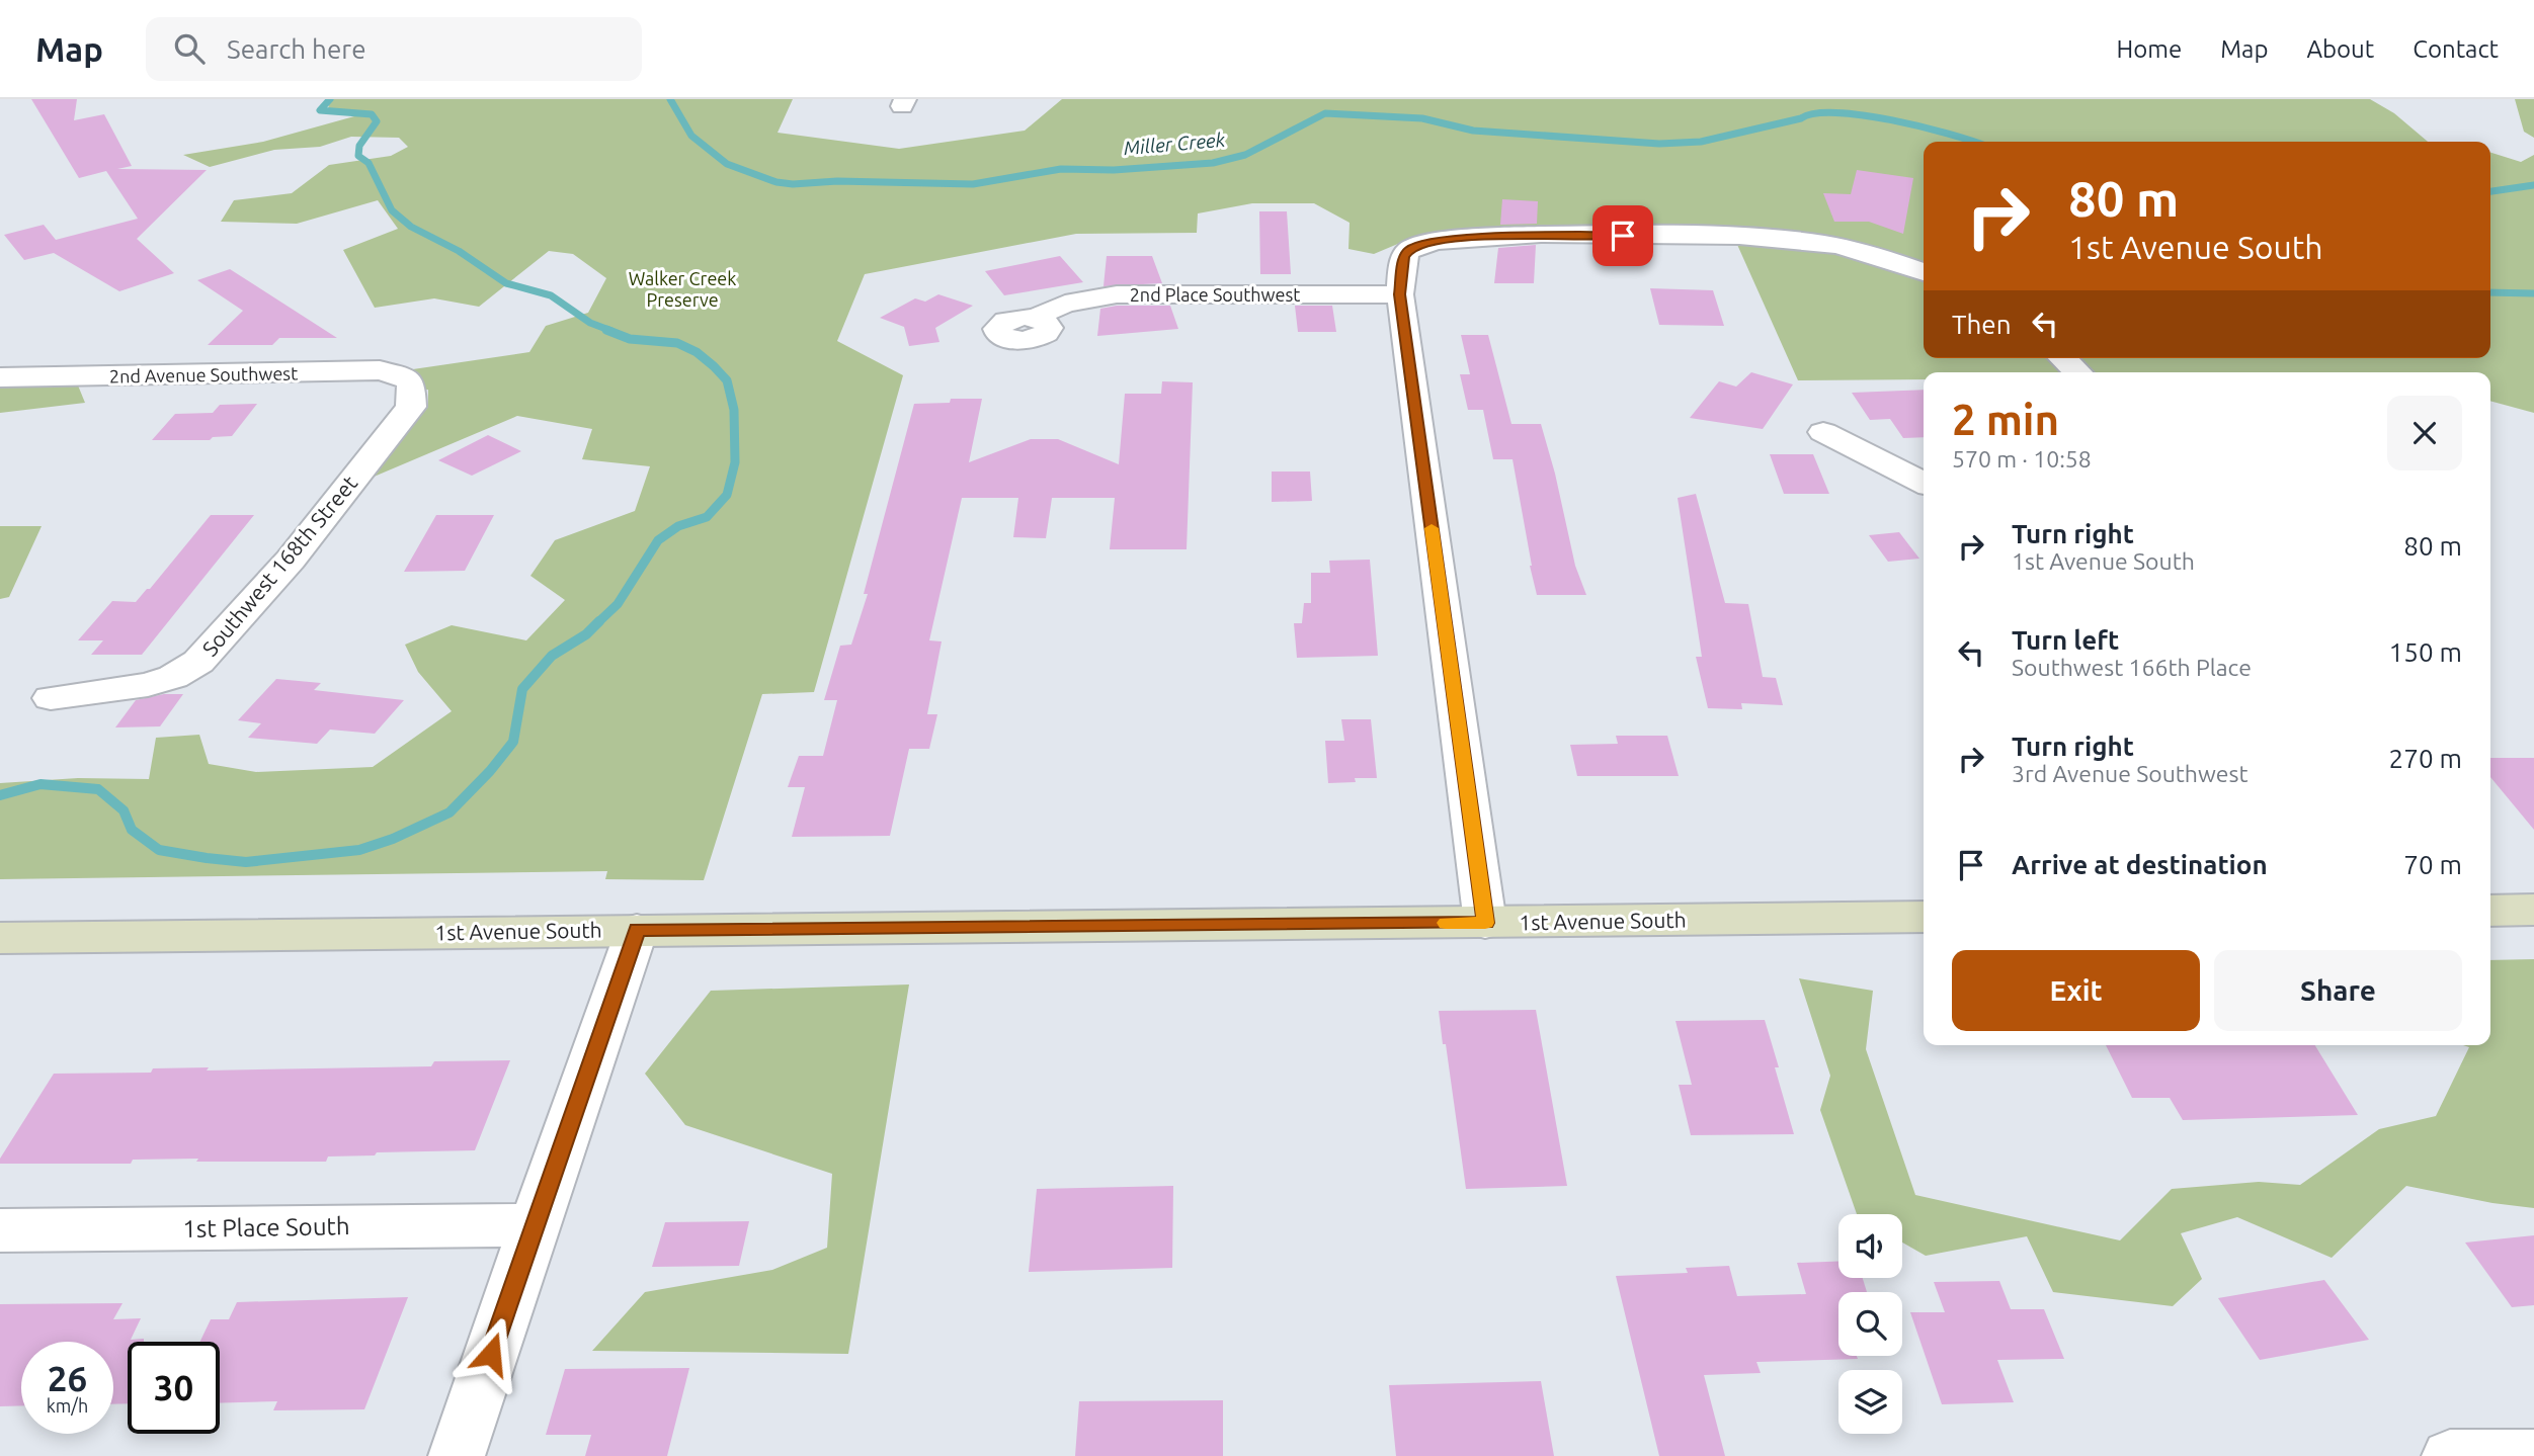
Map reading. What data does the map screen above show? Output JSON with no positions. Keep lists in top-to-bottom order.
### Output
{
  "streets": {
    "main road": ["1st Avenue South"],
    "street": [
      "2nd Place Southwest",
      "2nd Avenue Southwest",
      "Southwest 168th Street",
      "1st Place South"
    ]
  },
  "crossings": [
    ["2nd Avenue Southwest", "Southwest 168th Street"]
  ],
  "water": ["Miller Creek"],
  "parks": ["Walker Creek Preserve"],
  "page": {
    "header": "Map",
    "search": "Search here",
    "nav": [
      "Home",
      "Map",
      "About",
      "Contact"
    ],
    "turn": ["80 m", "1st Avenue South"],
    "then": "Then",
    "heading": ["2 min", "570 m · 10:58"],
    "list": [
      {
        "name": "Turn right",
        "note": "1st Avenue South",
        "value": "80 m"
      },
      {
        "name": "Turn left",
        "note": "Southwest 166th Place",
        "value": "150 m"
      },
      {
        "name": "Turn right",
        "note": "3rd Avenue Southwest",
        "value": "270 m"
      },
      {
        "name": "Arrive at destination",
        "value": "70 m"
      }
    ],
    "buttons": ["Exit", "Share"],
    "speed": "26 km/h",
    "limit": "30"
  }
}
